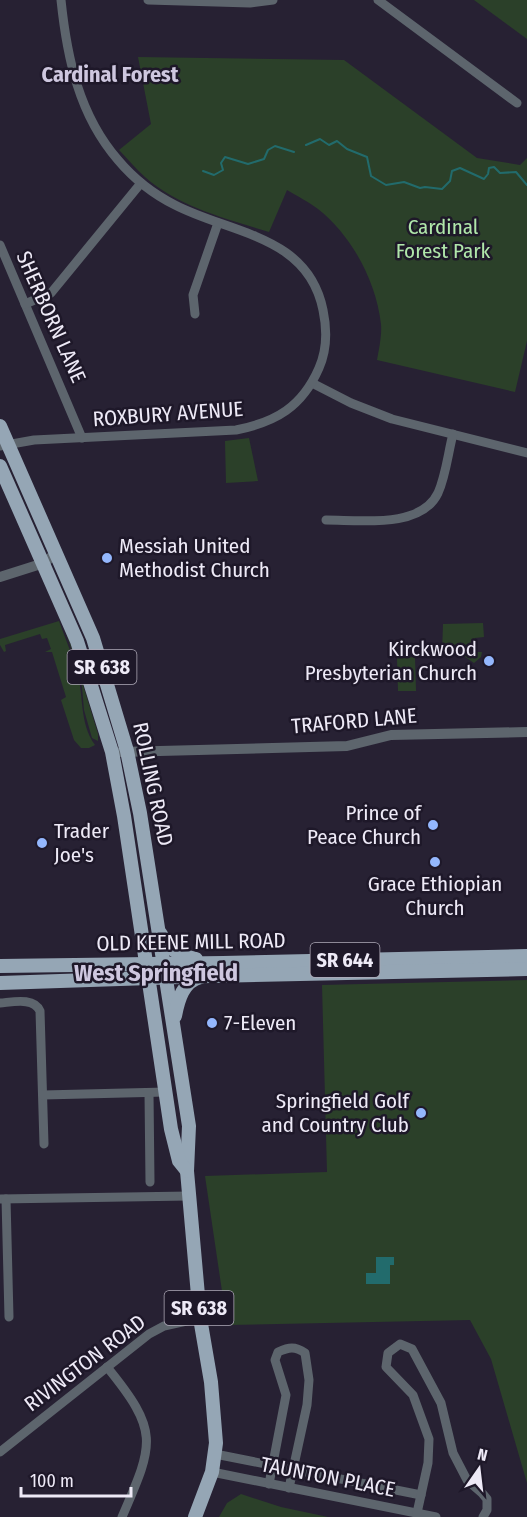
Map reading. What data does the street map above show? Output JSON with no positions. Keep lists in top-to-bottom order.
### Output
{
  "streets": {
    "main road": [
      "SR 638",
      "ROLLING ROAD",
      "OLD KEENE MILL ROAD",
      "SR 644"
    ],
    "street": [
      "SHERBORN LANE",
      "ROXBURY AVENUE",
      "TRAFORD LANE",
      "RIVINGTON ROAD",
      "TAUNTON PLACE"
    ]
  },
  "crossings": [
    ["SHERBORN LANE", "ROXBURY AVENUE"],
    ["ROXBURY AVENUE", "ROLLING ROAD"],
    ["TRAFORD LANE", "ROLLING ROAD"],
    ["ROLLING ROAD", "OLD KEENE MILL ROAD"],
    ["ROLLING ROAD", "RIVINGTON ROAD"],
    ["ROLLING ROAD", "TAUNTON PLACE"]
  ],
  "districts": ["Cardinal Forest", "West Springfield"],
  "parks": ["Cardinal Forest Park"],
  "places": [
    "Messiah United Methodist Church",
    "Kirckwood Presbyterian Church",
    "Prince of Peace Church",
    "Trader Joe's",
    "Grace Ethiopian Church",
    "7-Eleven",
    "Springfield Golf and Country Club"
  ],
  "scale_bar": "100 m",
  "north": "top"
}
